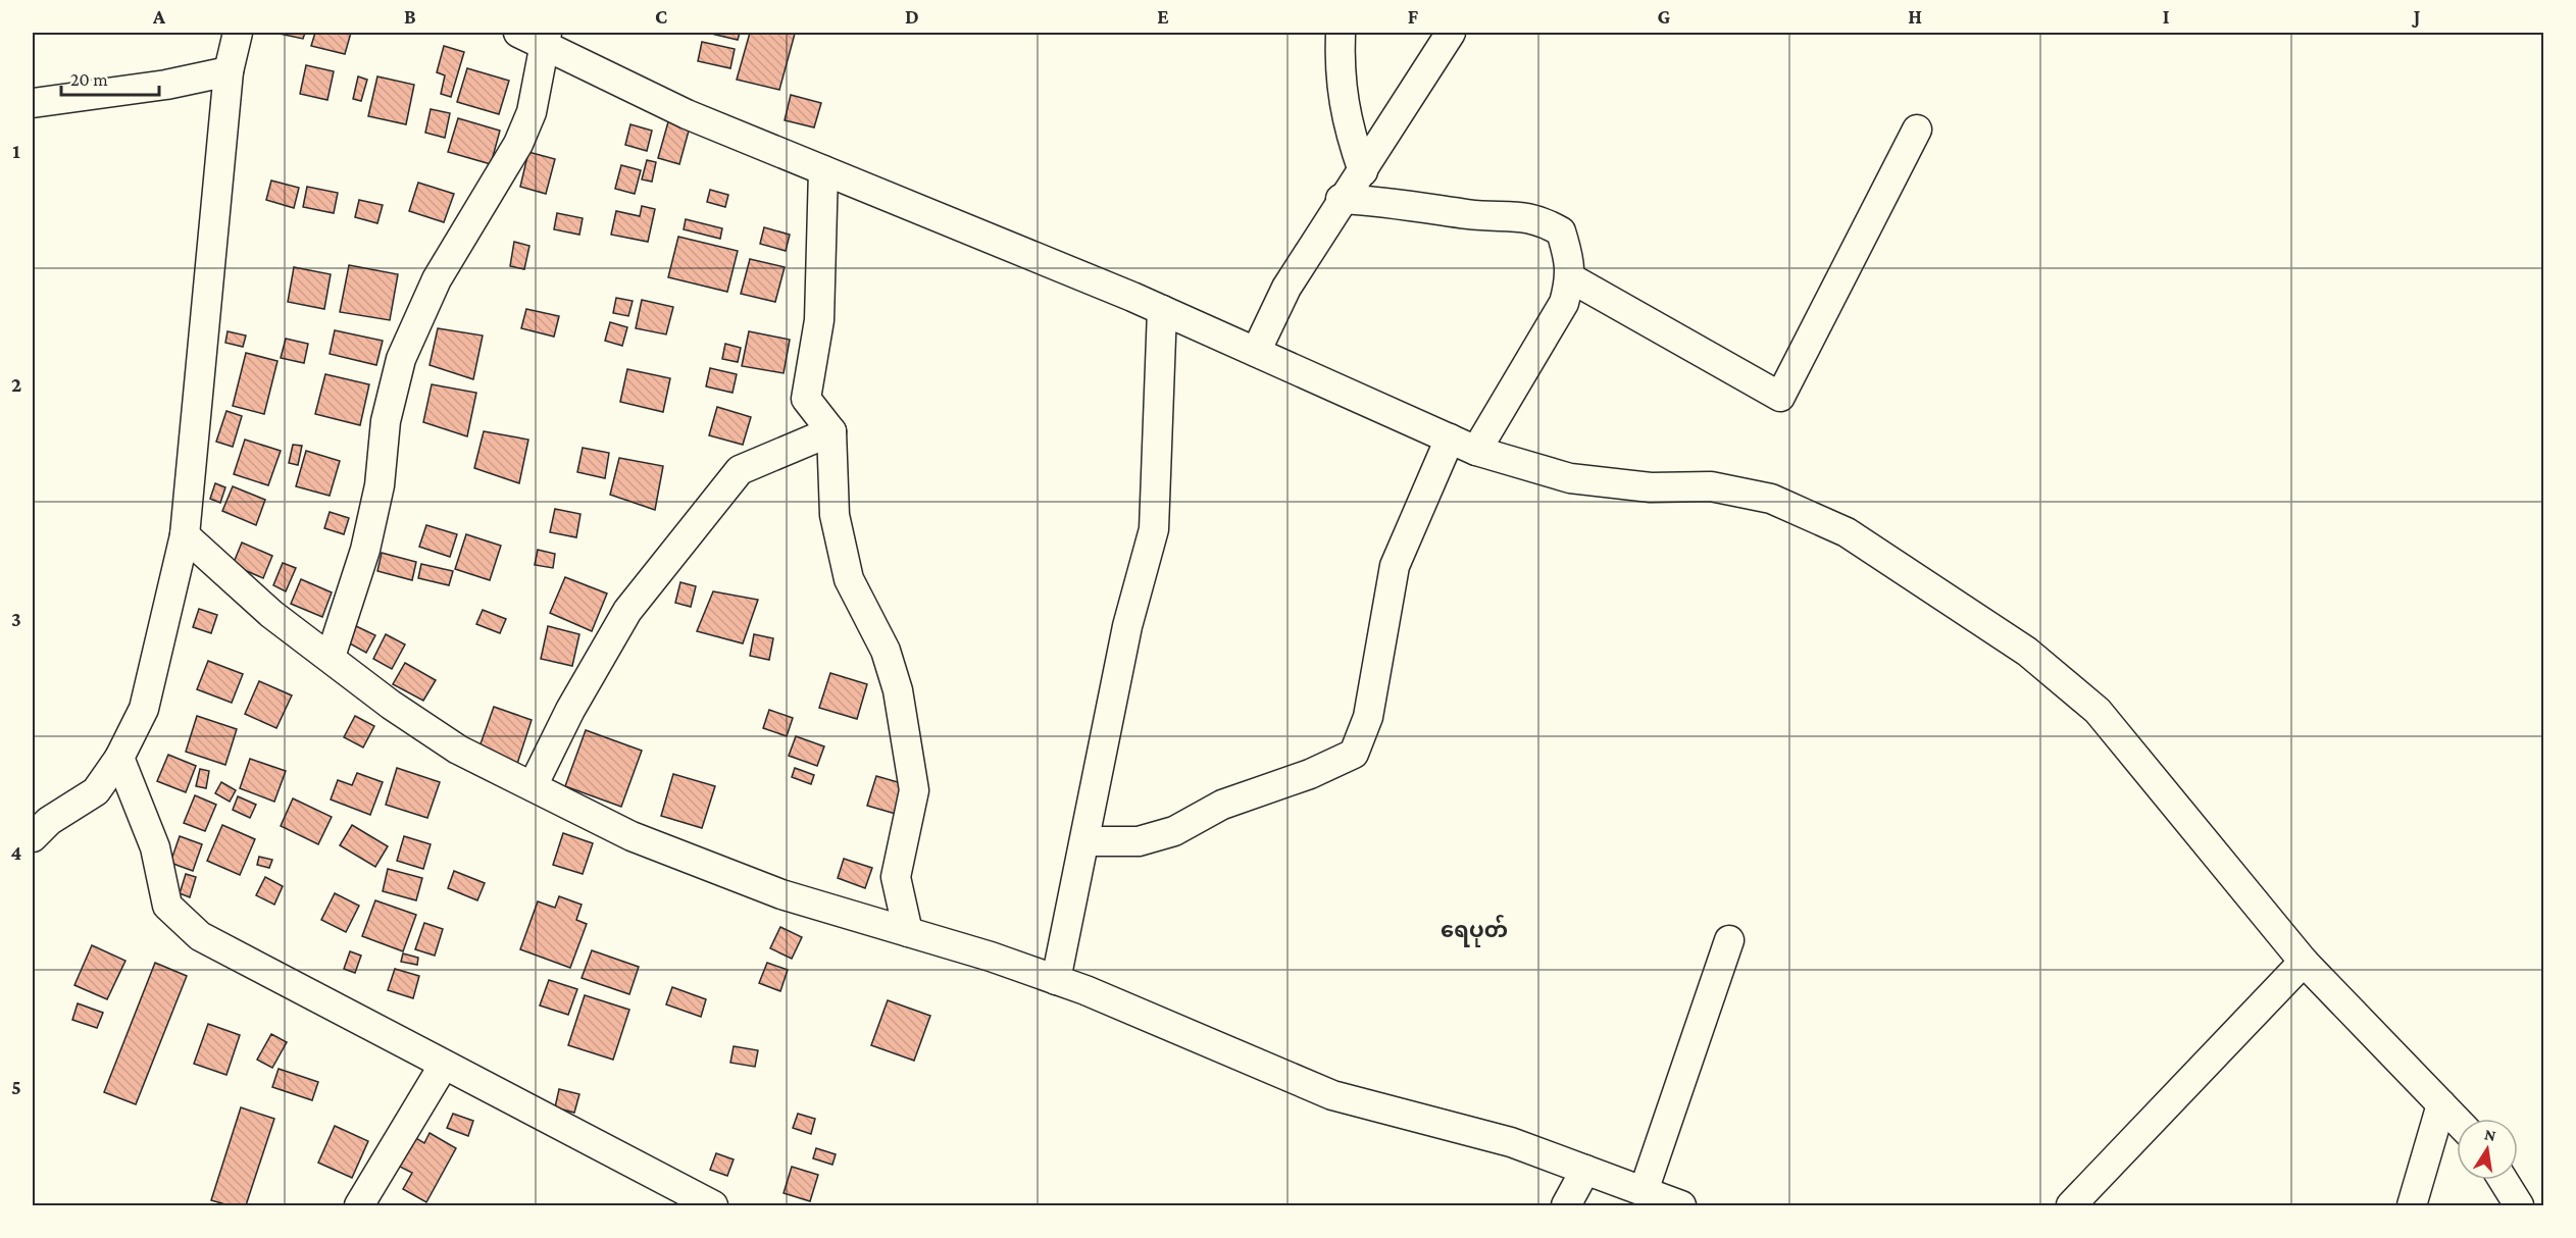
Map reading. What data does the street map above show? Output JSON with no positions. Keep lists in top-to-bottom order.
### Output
{
  "districts": ["ရေပုတ်"],
  "scale_bar": "20 m",
  "north": "top",
  "grid": {
    "columns": [
      "A",
      "B",
      "C",
      "D",
      "E",
      "F",
      "G",
      "H",
      "I",
      "J"
    ],
    "rows": [
      "1",
      "2",
      "3",
      "4",
      "5"
    ]
  }
}
